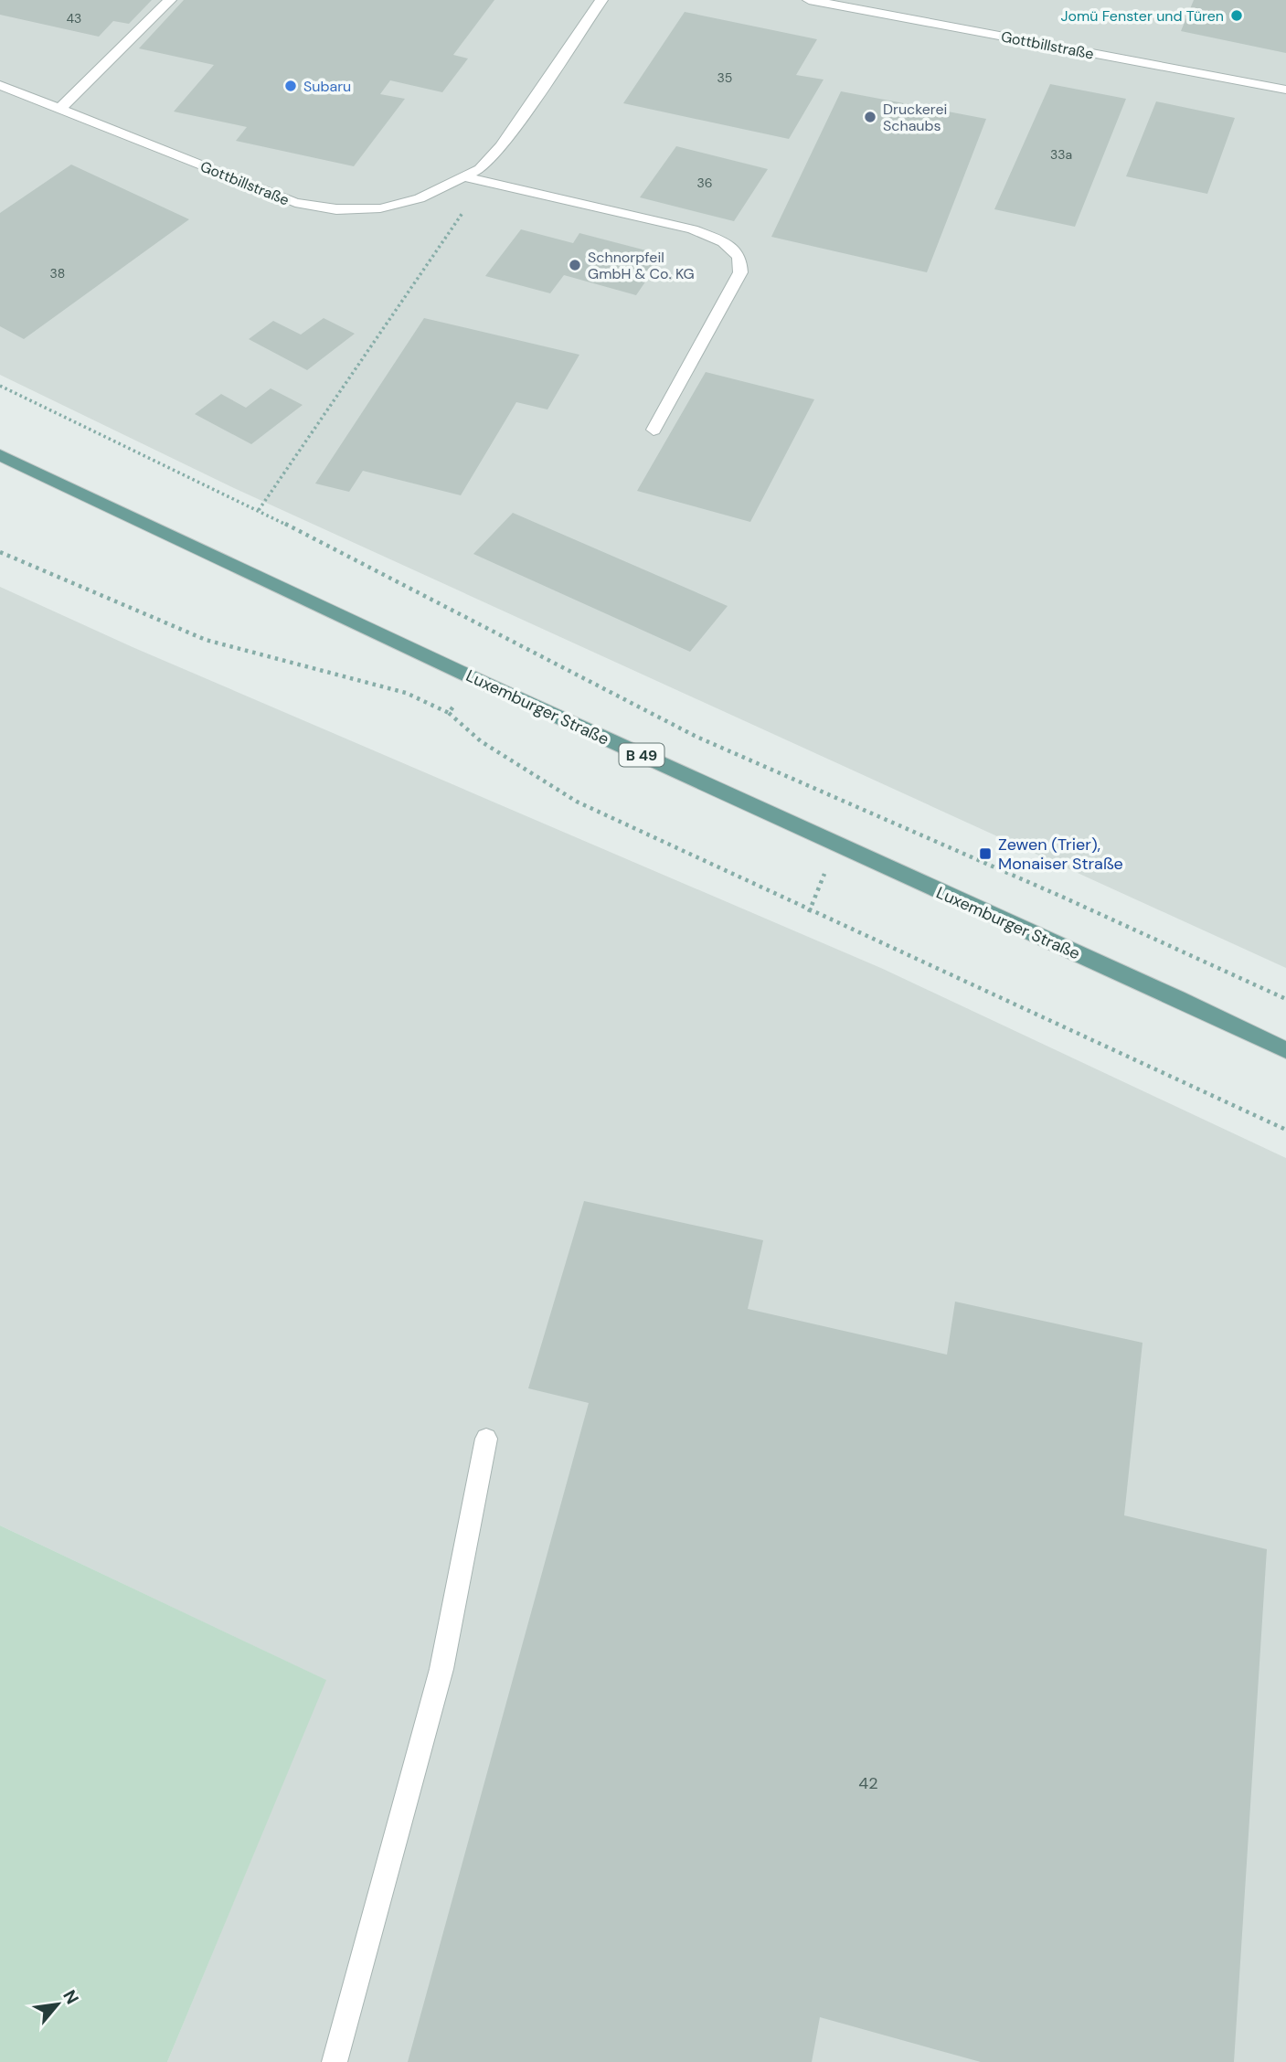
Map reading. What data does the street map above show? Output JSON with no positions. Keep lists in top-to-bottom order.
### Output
{
  "streets": {
    "main road": ["Luxemburger Straße", "B 49"],
    "street": ["Gottbillstraße"]
  },
  "places": {
    "other": [
      "Jomü Fenster und Türen",
      "Subaru",
      "Druckerei Schaubs",
      "Schnorpfeil GmbH & Co. KG"
    ],
    "transit": ["Zewen (Trier), Monaiser Straße"]
  },
  "house_numbers": [
    "43",
    "35",
    "33a",
    "36",
    "38",
    "42"
  ],
  "north": "top right"
}
